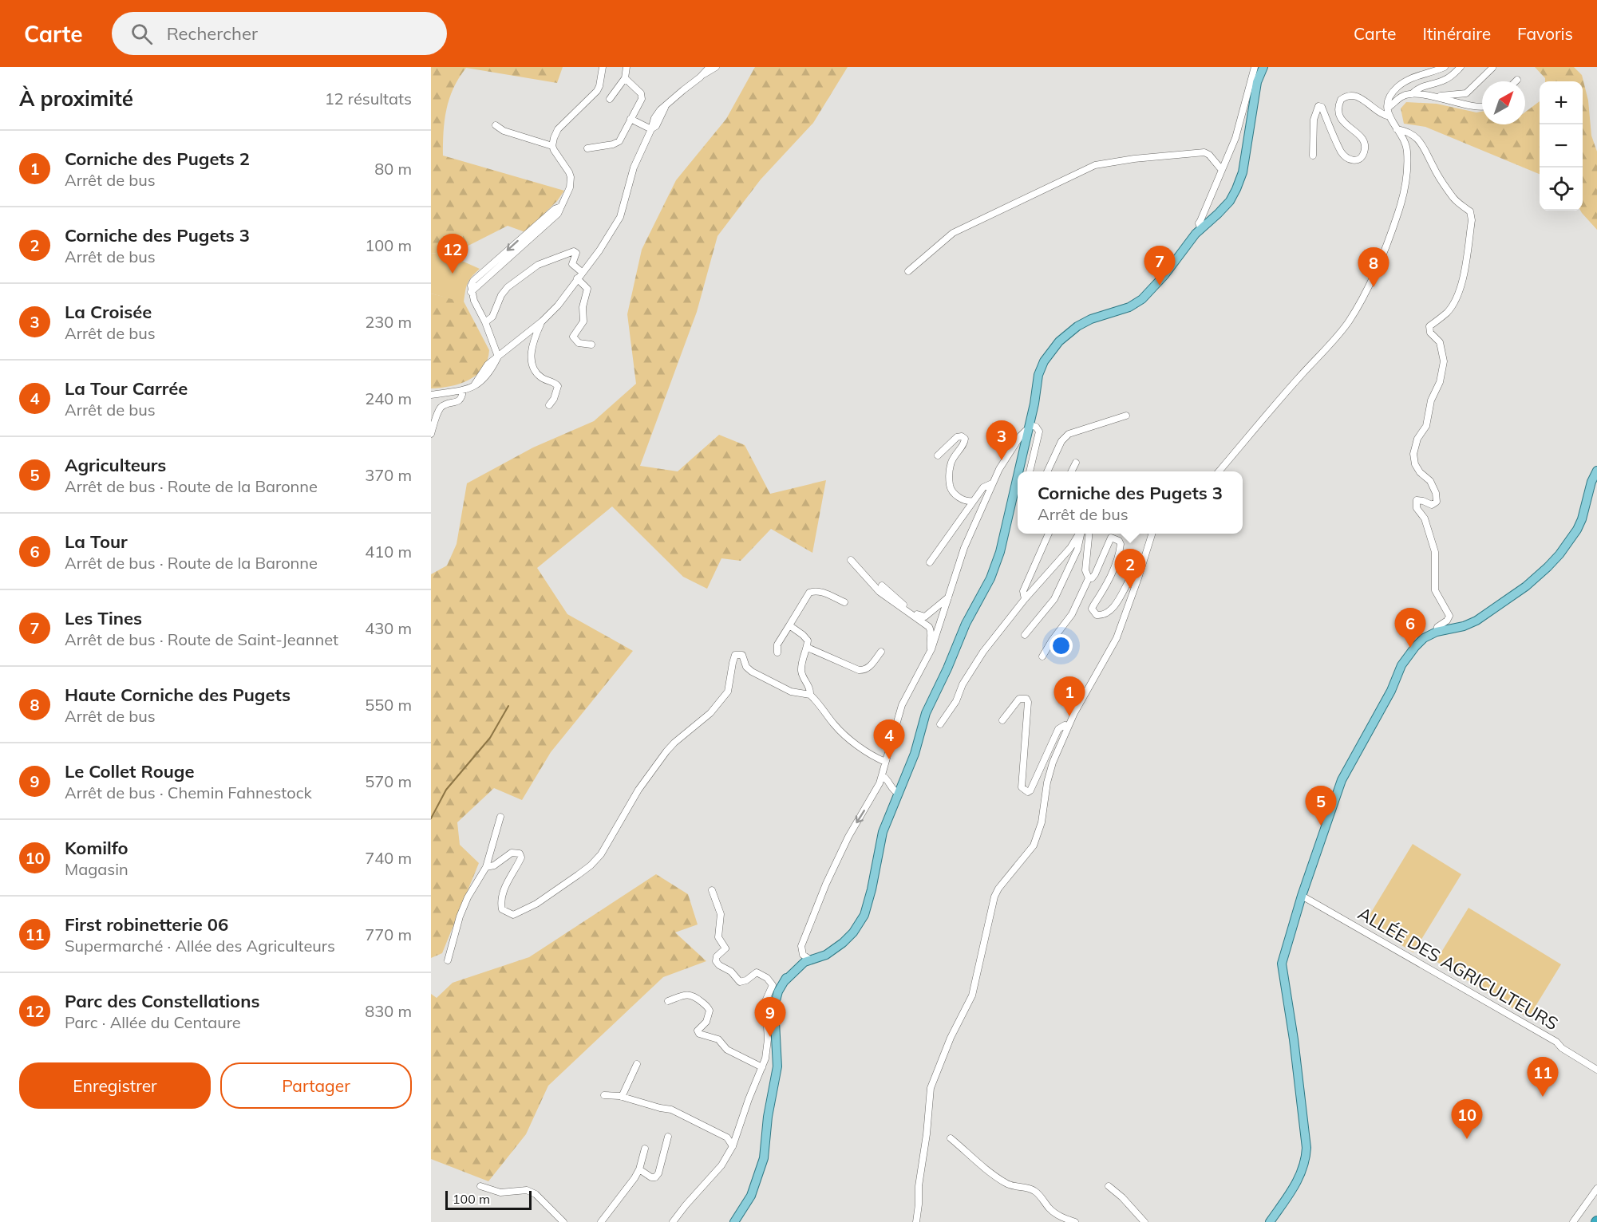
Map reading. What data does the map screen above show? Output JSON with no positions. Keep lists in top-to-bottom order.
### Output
{
  "streets": {
    "street": ["ALLÉE DES AGRICULTEURS"]
  },
  "scale_bar": "100 m",
  "north": "top right",
  "page": {
    "header": "Carte",
    "search": "Rechercher",
    "nav": ["Carte", "Itinéraire", "Favoris"],
    "heading": ["À proximité", "12 résultats"],
    "map_buttons": ["+", "−"],
    "list": [
      {
        "mark": "1",
        "name": "Corniche des Pugets 2",
        "note": "Arrêt de bus",
        "value": "80 m"
      },
      {
        "mark": "2",
        "name": "Corniche des Pugets 3",
        "note": "Arrêt de bus",
        "value": "100 m"
      },
      {
        "mark": "3",
        "name": "La Croisée",
        "note": "Arrêt de bus",
        "value": "230 m"
      },
      {
        "mark": "4",
        "name": "La Tour Carrée",
        "note": "Arrêt de bus",
        "value": "240 m"
      },
      {
        "mark": "5",
        "name": "Agriculteurs",
        "note": "Arrêt de bus · Route de la Baronne",
        "value": "370 m"
      },
      {
        "mark": "6",
        "name": "La Tour",
        "note": "Arrêt de bus · Route de la Baronne",
        "value": "410 m"
      },
      {
        "mark": "7",
        "name": "Les Tines",
        "note": "Arrêt de bus · Route de Saint-Jeannet",
        "value": "430 m"
      },
      {
        "mark": "8",
        "name": "Haute Corniche des Pugets",
        "note": "Arrêt de bus",
        "value": "550 m"
      },
      {
        "mark": "9",
        "name": "Le Collet Rouge",
        "note": "Arrêt de bus · Chemin Fahnestock",
        "value": "570 m"
      },
      {
        "mark": "10",
        "name": "Komilfo",
        "note": "Magasin",
        "value": "740 m"
      },
      {
        "mark": "11",
        "name": "First robinetterie 06",
        "note": "Supermarché · Allée des Agriculteurs",
        "value": "770 m"
      },
      {
        "mark": "12",
        "name": "Parc des Constellations",
        "note": "Parc · Allée du Centaure",
        "value": "830 m"
      }
    ],
    "pins": [
      "12",
      "7",
      "8",
      "3",
      "2",
      "6",
      "1",
      "4",
      "5",
      "9",
      "11",
      "10"
    ],
    "popup": ["Corniche des Pugets 3", "Arrêt de bus"],
    "buttons": ["Enregistrer", "Partager"],
    "scale": "100 m"
  }
}
